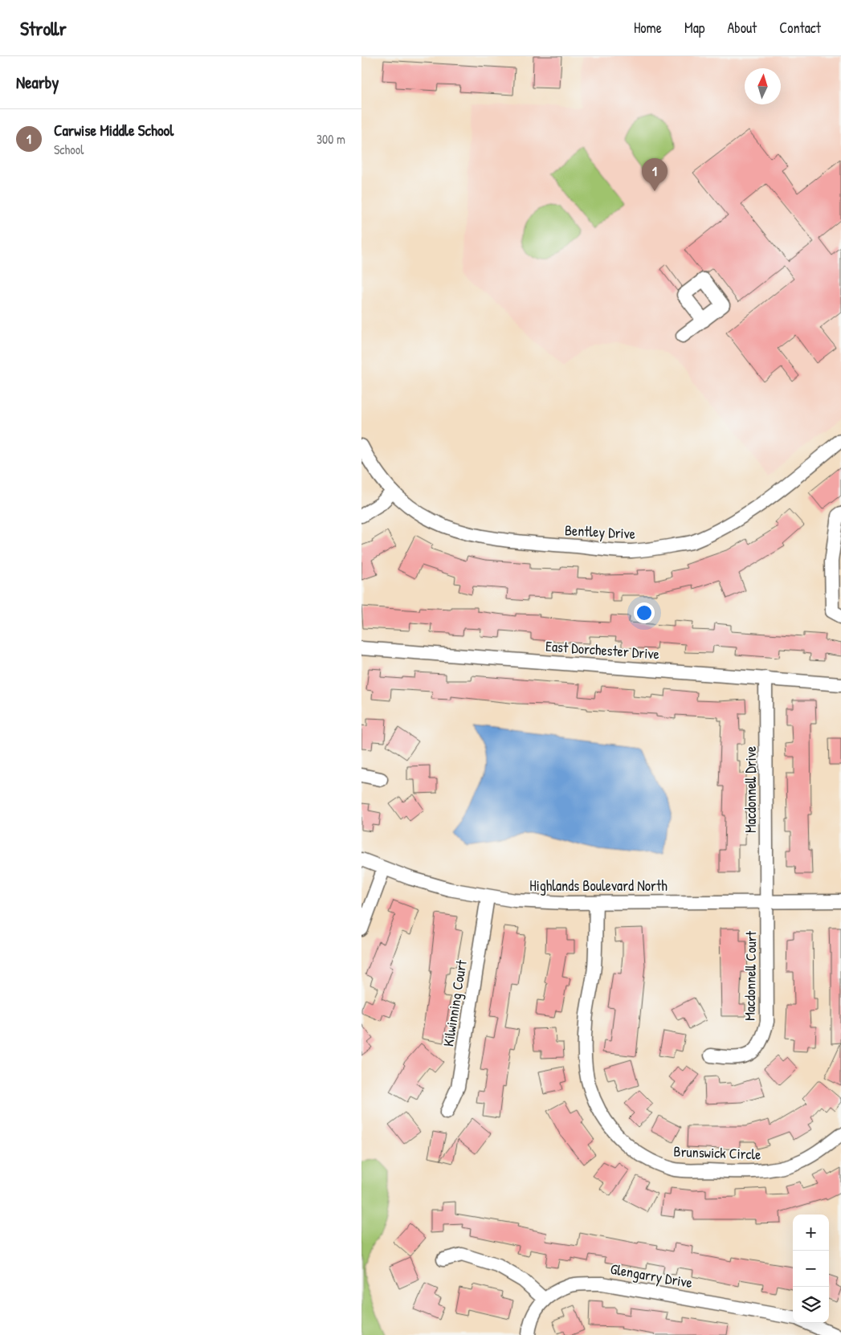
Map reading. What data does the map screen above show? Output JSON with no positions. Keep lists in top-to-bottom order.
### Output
{
  "streets": {
    "street": [
      "Bentley Drive",
      "East Dorchester Drive",
      "Macdonnell Drive",
      "Highlands Boulevard North",
      "Macdonnell Court",
      "Kilwinning Court",
      "Brunswick Circle",
      "Glengarry Drive"
    ]
  },
  "crossings": [
    ["East Dorchester Drive", "Macdonnell Drive"],
    ["Macdonnell Drive", "Highlands Boulevard North"],
    ["Macdonnell Drive", "Macdonnell Court"],
    ["Highlands Boulevard North", "Macdonnell Court"],
    ["Highlands Boulevard North", "Kilwinning Court"],
    ["Highlands Boulevard North", "Brunswick Circle"]
  ],
  "north": "top",
  "page": {
    "header": "Strollr",
    "nav": [
      "Home",
      "Map",
      "About",
      "Contact"
    ],
    "heading": "Nearby",
    "list": [
      {
        "mark": "1",
        "name": "Carwise Middle School",
        "note": "School",
        "value": "300 m"
      }
    ],
    "pins": "1",
    "map_buttons": ["+", "−"]
  }
}
